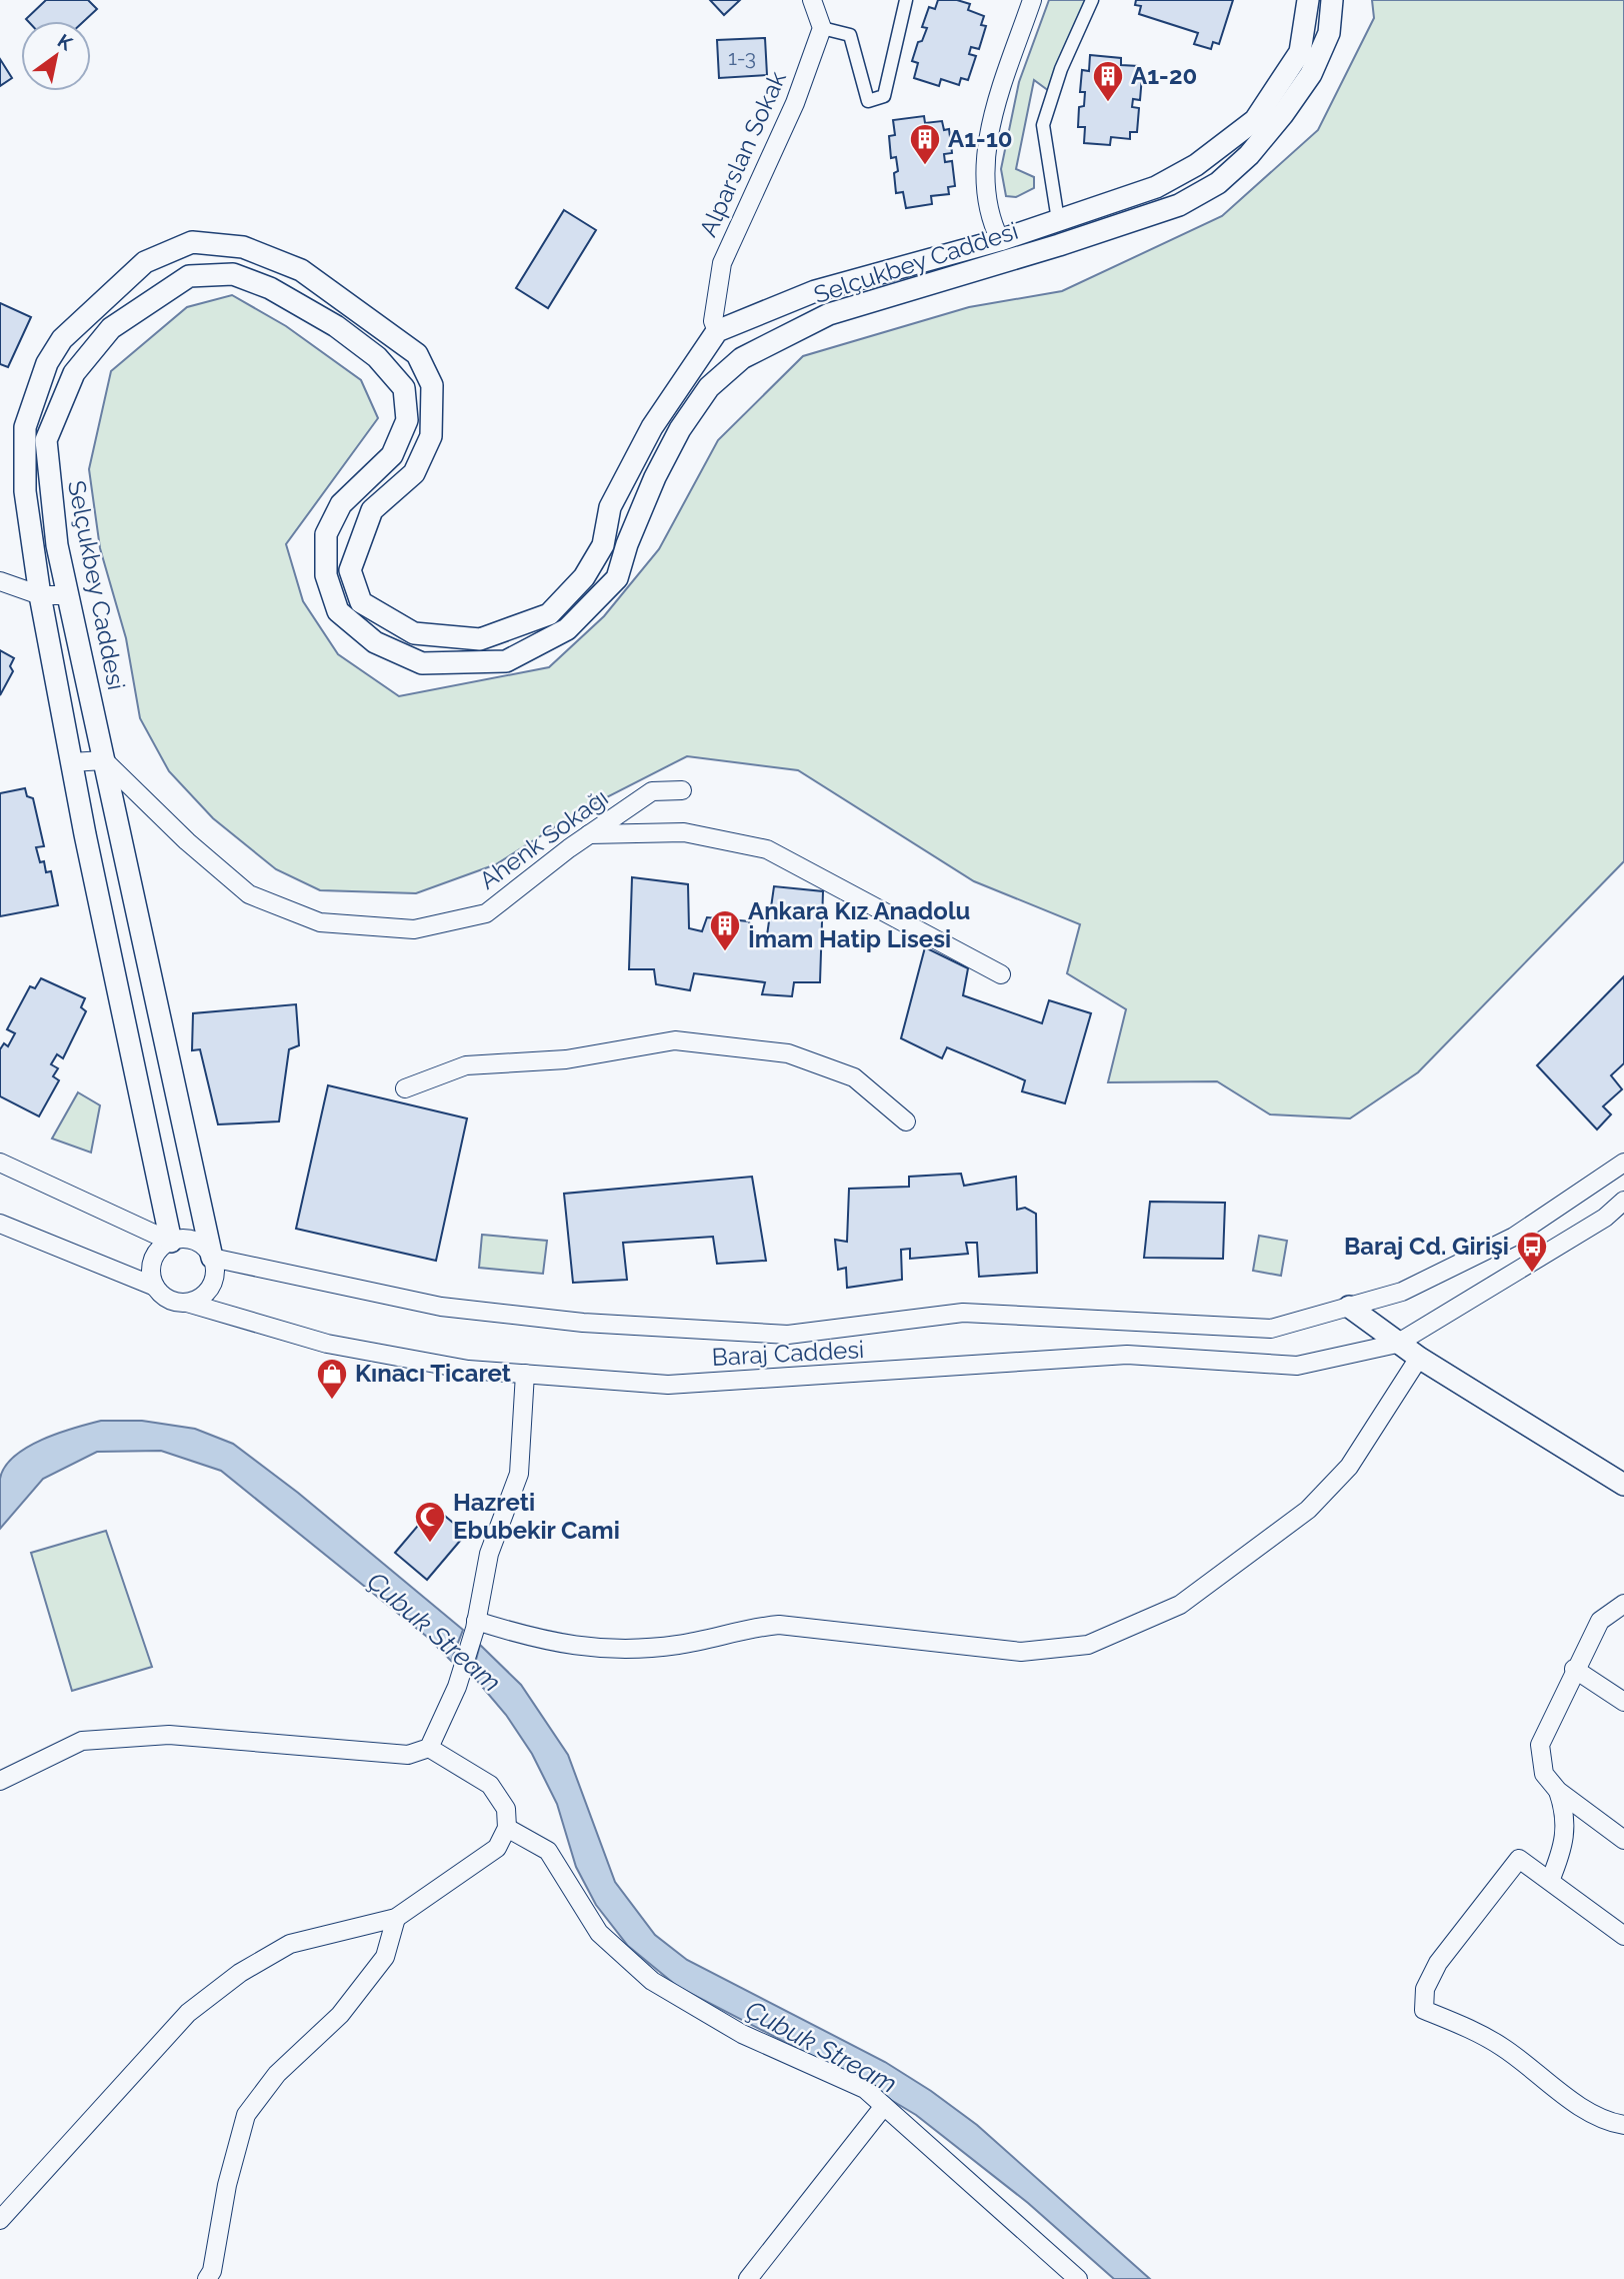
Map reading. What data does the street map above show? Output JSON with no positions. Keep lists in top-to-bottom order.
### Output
{
  "streets": {
    "street": [
      "Alparslan Sokak",
      "Selçukbey Caddesi",
      "Ahenk Sokağı",
      "Baraj Caddesi"
    ]
  },
  "crossings": [
    ["Alparslan Sokak", "Selçukbey Caddesi"],
    ["Selçukbey Caddesi", "Ahenk Sokağı"],
    ["Selçukbey Caddesi", "Baraj Caddesi"]
  ],
  "water": ["Çubuk Stream"],
  "places": {
    "building": ["A1-20", "A1-10", "Ankara Kız Anadolu İmam Hatip Lisesi"],
    "bus stop": ["Baraj Cd. Girişi"],
    "shop": ["Kınacı Ticaret"],
    "mosque": ["Hazreti Ebubekir Cami"]
  },
  "house_numbers": ["1-3"],
  "north": "top right"
}
